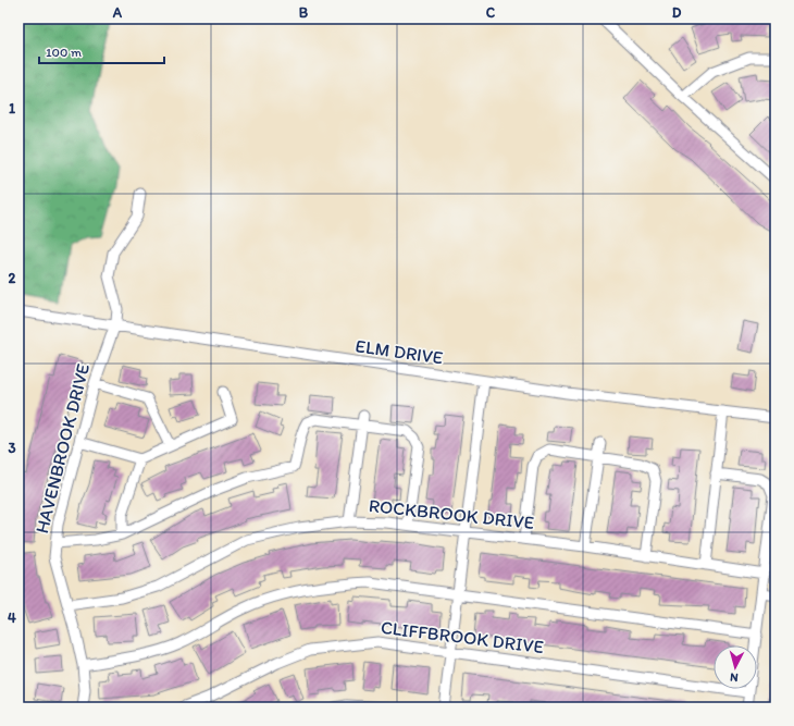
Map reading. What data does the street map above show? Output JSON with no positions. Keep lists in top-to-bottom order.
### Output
{
  "streets": {
    "street": [
      "ELM DRIVE",
      "HAVENBROOK DRIVE",
      "ROCKBROOK DRIVE",
      "CLIFFBROOK DRIVE"
    ]
  },
  "crossings": [
    ["ELM DRIVE", "HAVENBROOK DRIVE"],
    ["HAVENBROOK DRIVE", "ROCKBROOK DRIVE"]
  ],
  "scale_bar": "100 m",
  "north": "bottom",
  "grid": {
    "columns": [
      "A",
      "B",
      "C",
      "D"
    ],
    "rows": [
      "1",
      "2",
      "3",
      "4"
    ]
  }
}
